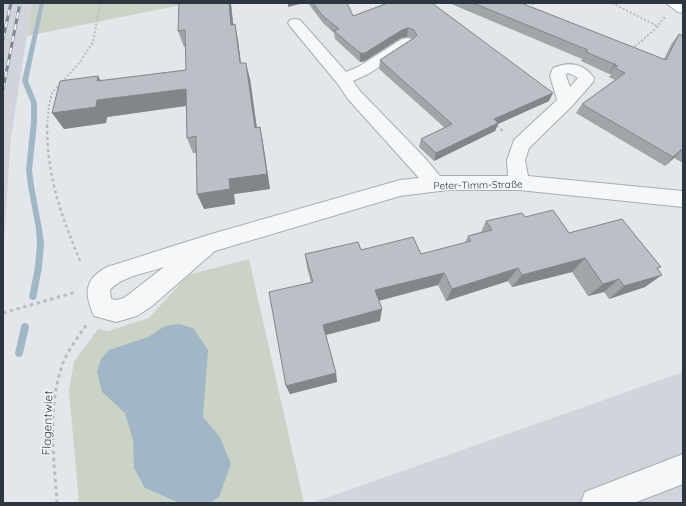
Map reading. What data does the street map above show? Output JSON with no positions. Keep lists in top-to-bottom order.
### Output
{
  "streets": {
    "street": ["Peter-Timm-Straße"],
    "path": ["Flagentwiet"]
  },
  "crossings": [
    ["Peter-Timm-Straße", "Flagentwiet"]
  ]
}
